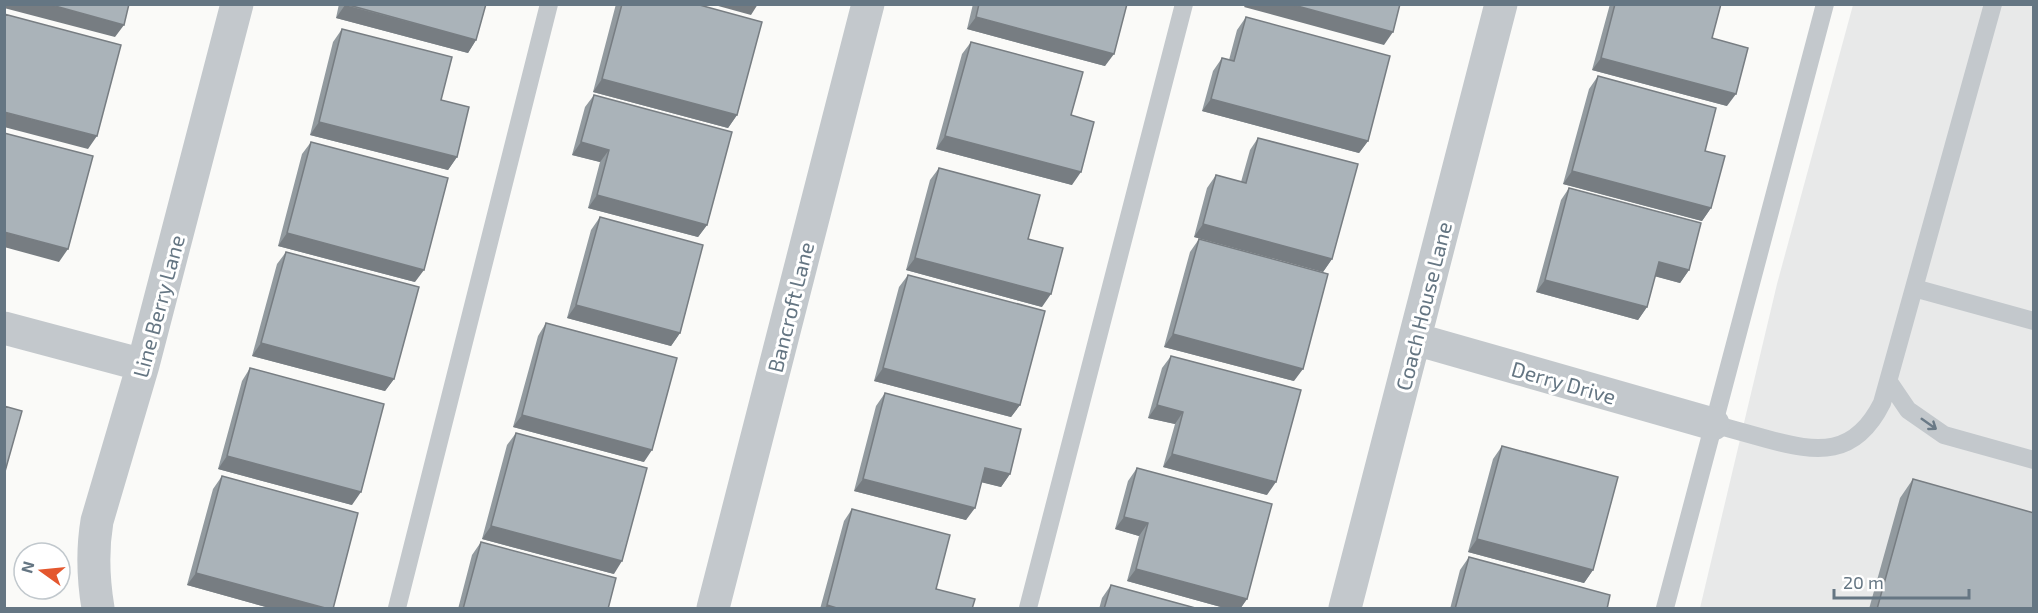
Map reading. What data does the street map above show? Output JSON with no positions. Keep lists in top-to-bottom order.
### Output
{
  "streets": {
    "street": [
      "Line Berry Lane",
      "Coach House Lane",
      "Bancroft Lane",
      "Derry Drive"
    ]
  },
  "crossings": [
    ["Coach House Lane", "Derry Drive"]
  ],
  "scale_bar": "20 m",
  "north": "left"
}
